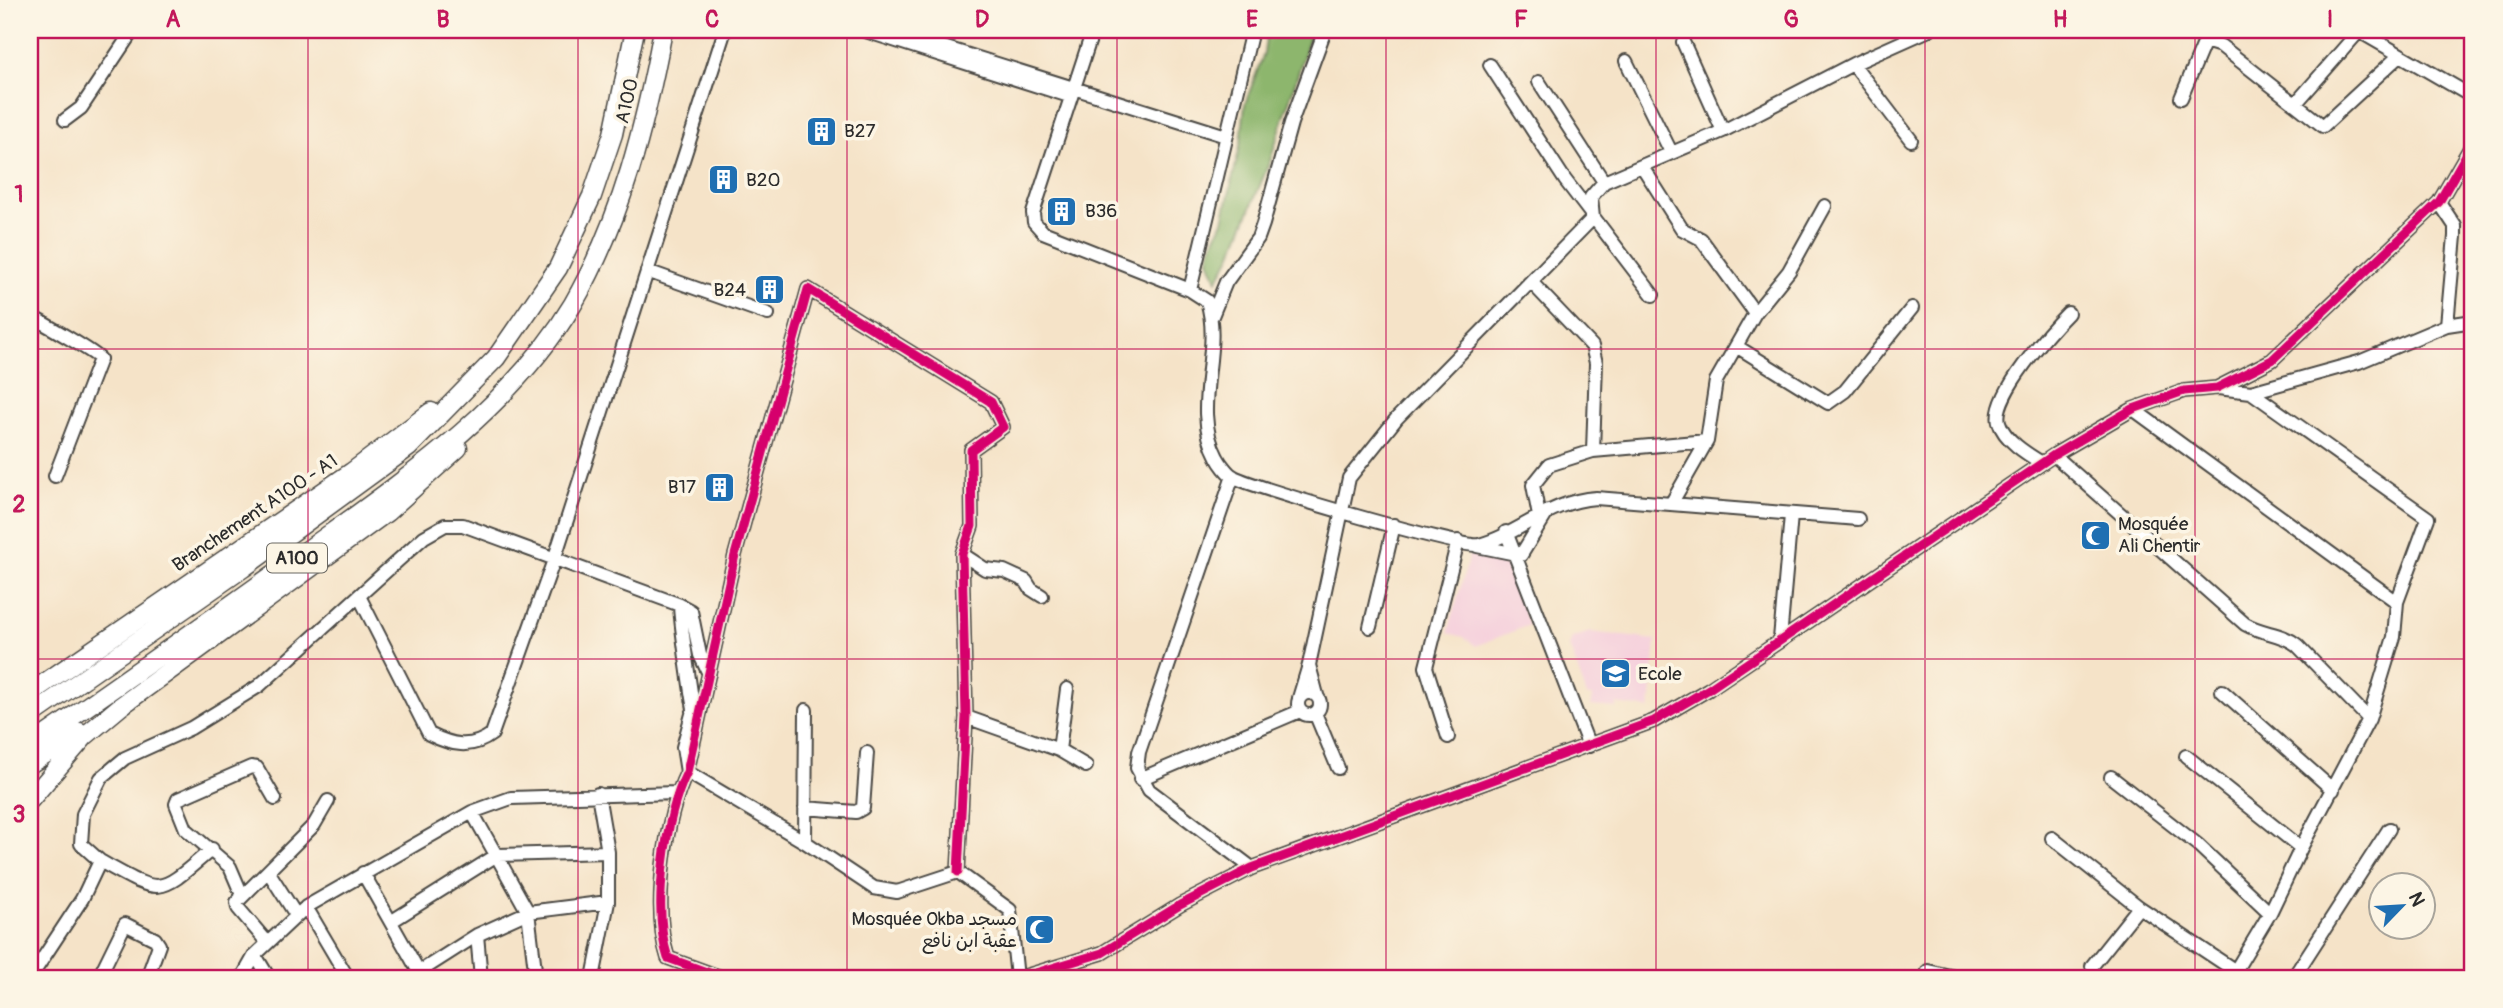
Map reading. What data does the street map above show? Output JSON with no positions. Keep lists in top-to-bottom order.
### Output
{
  "streets": {
    "highway": ["A100", "Branchement A100 - A1"]
  },
  "crossings": [
    ["A100", "Branchement A100 - A1"]
  ],
  "places": {
    "building": [
      "B27",
      "B20",
      "B36",
      "B24",
      "B17"
    ],
    "mosque": ["Mosquée Ali Chentir", "Mosquée Okba مسجد عقبة ابن نافع"],
    "school or university": ["Ecole"]
  },
  "north": "top right",
  "grid": {
    "columns": [
      "A",
      "B",
      "C",
      "D",
      "E",
      "F",
      "G",
      "H",
      "I"
    ],
    "rows": ["1", "2", "3"]
  }
}
